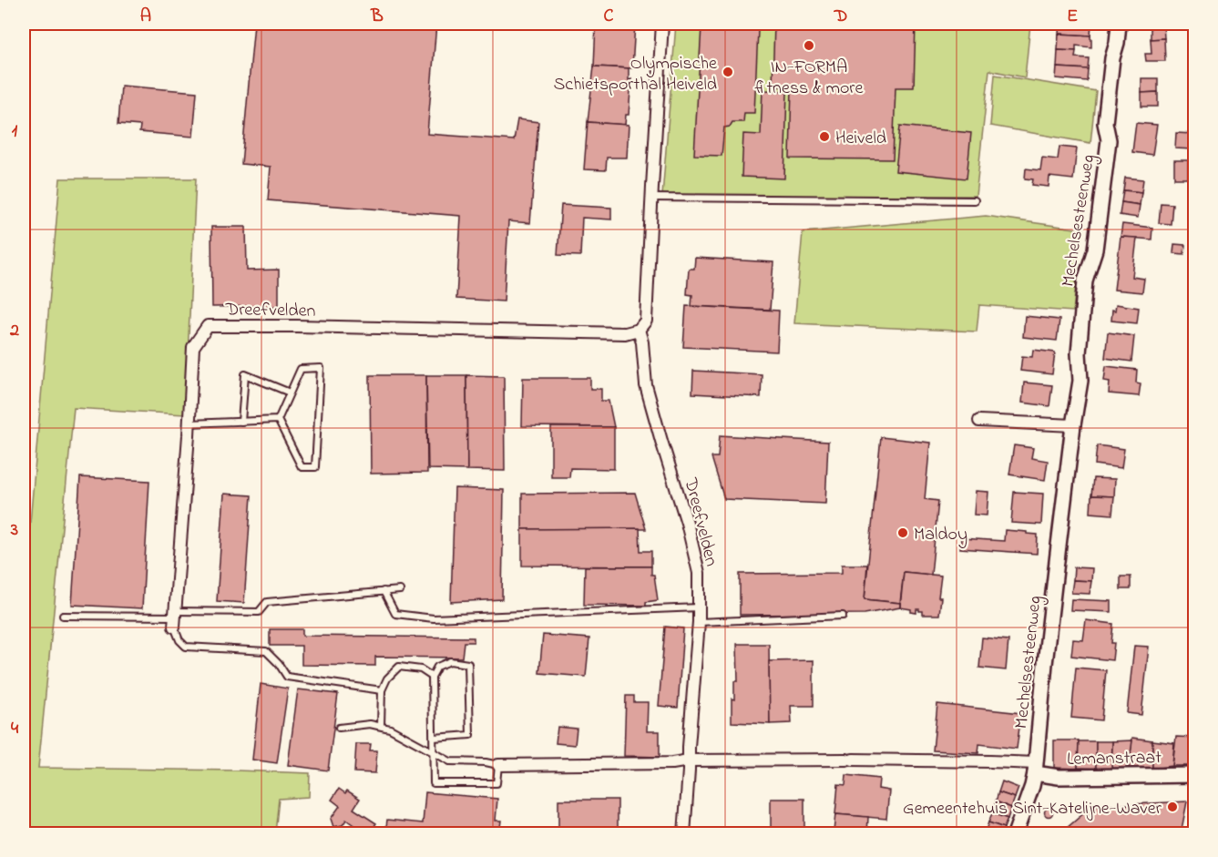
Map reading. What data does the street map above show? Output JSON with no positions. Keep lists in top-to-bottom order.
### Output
{
  "streets": {
    "street": ["Mechelsesteenweg", "Dreefvelden", "Lemanstraat"]
  },
  "crossings": [
    ["Mechelsesteenweg", "Lemanstraat"]
  ],
  "places": [
    "IN-FORMA fitness & more",
    "Olympische Schietsporthal Heiveld",
    "Heiveld",
    "Maldoy",
    "Gemeentehuis Sint-Katelijne-Waver"
  ],
  "grid": {
    "columns": [
      "A",
      "B",
      "C",
      "D",
      "E"
    ],
    "rows": [
      "1",
      "2",
      "3",
      "4"
    ]
  }
}
